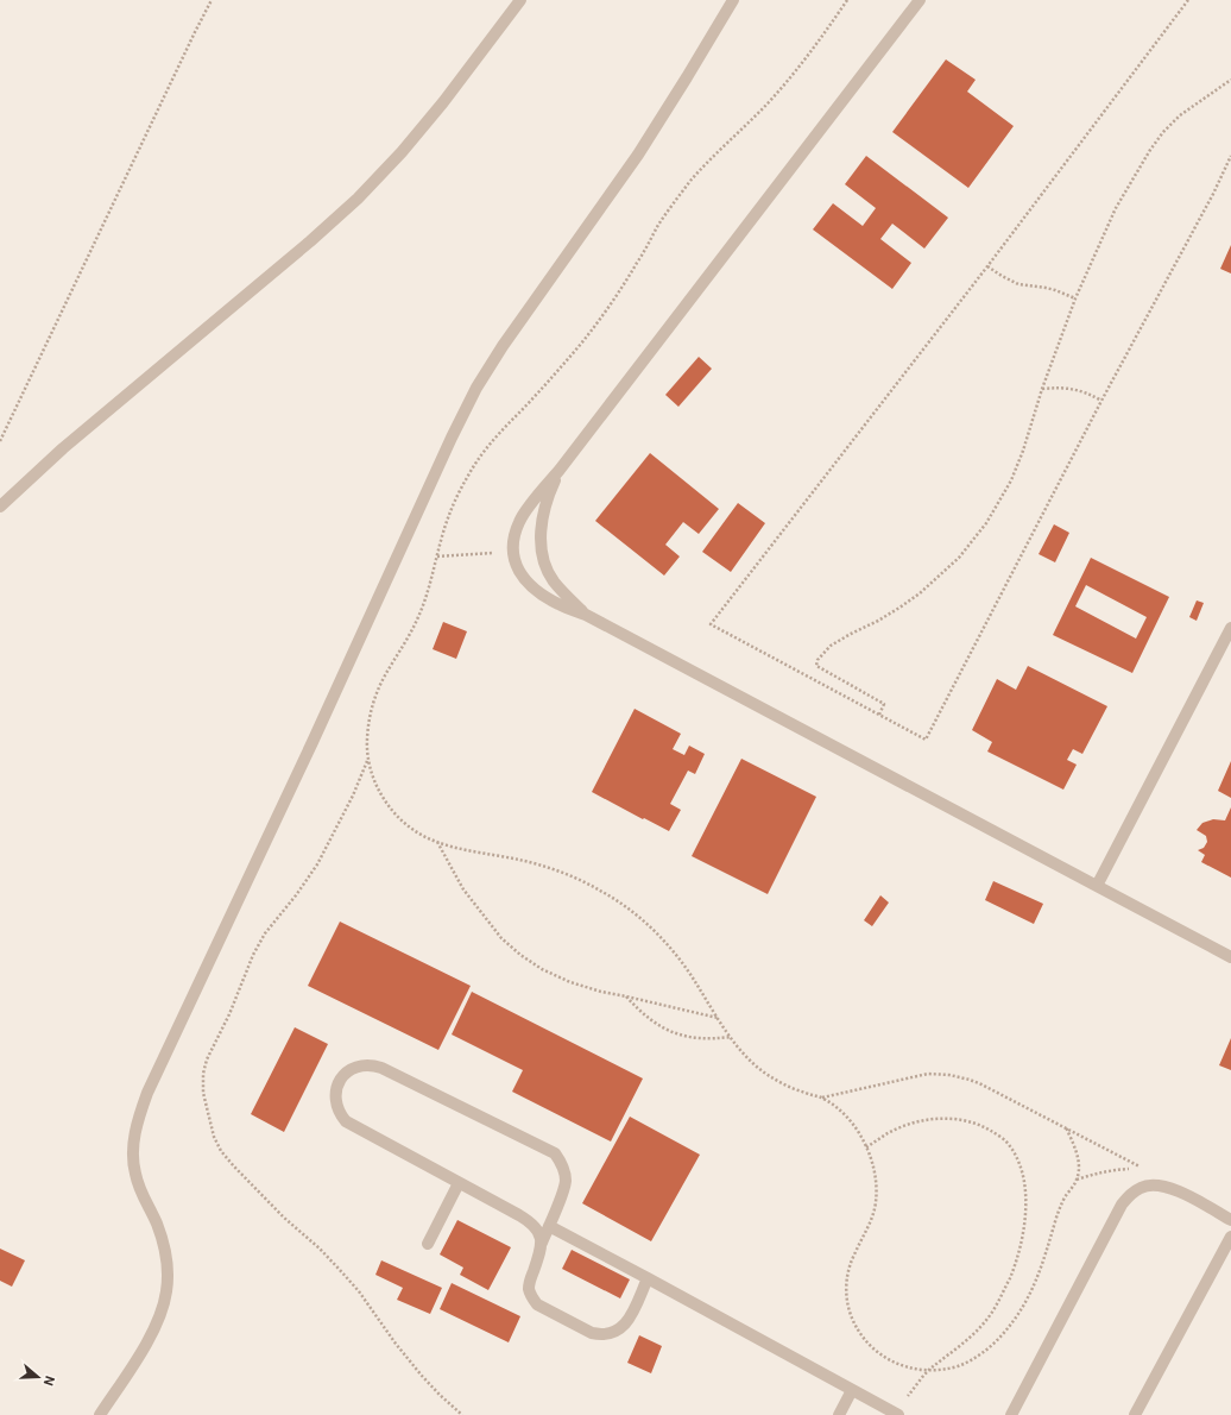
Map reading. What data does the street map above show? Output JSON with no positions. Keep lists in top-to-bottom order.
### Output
{
  "north": "right"
}
